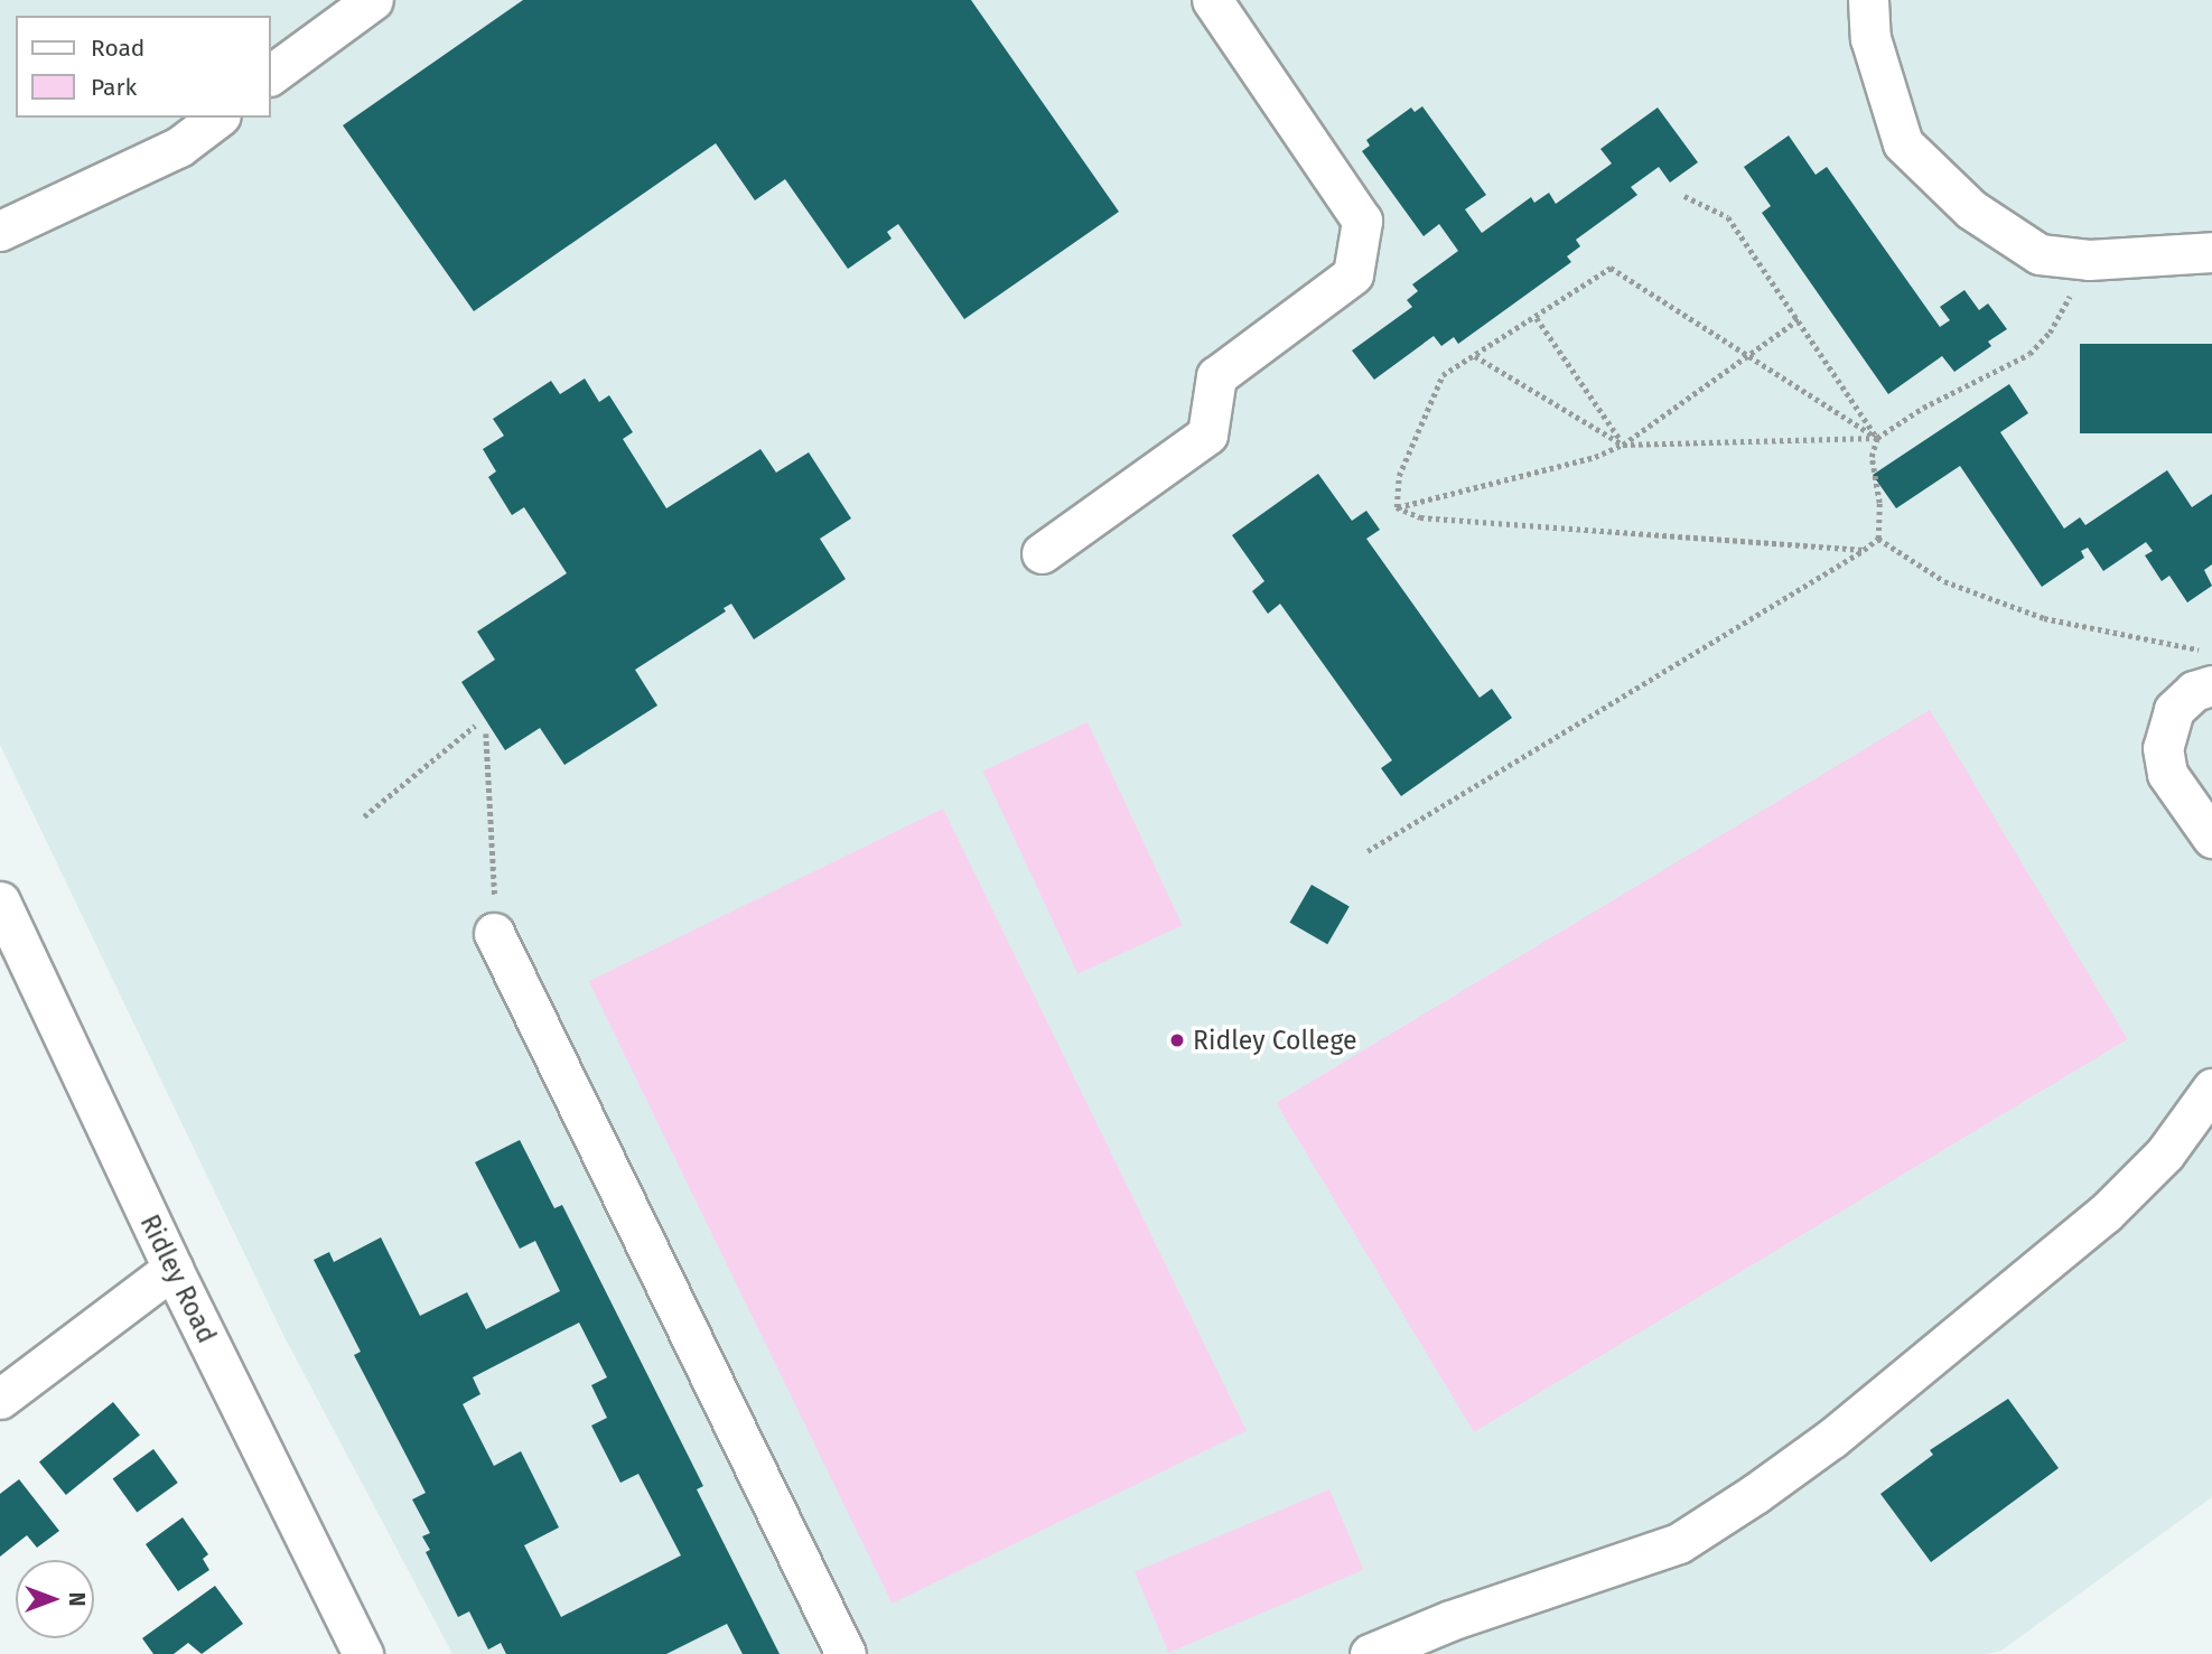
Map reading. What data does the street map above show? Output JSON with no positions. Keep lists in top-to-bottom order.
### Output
{
  "streets": {
    "street": ["Ridley Road"]
  },
  "places": ["Ridley College"],
  "legend": ["Road", "Park"],
  "north": "right"
}
